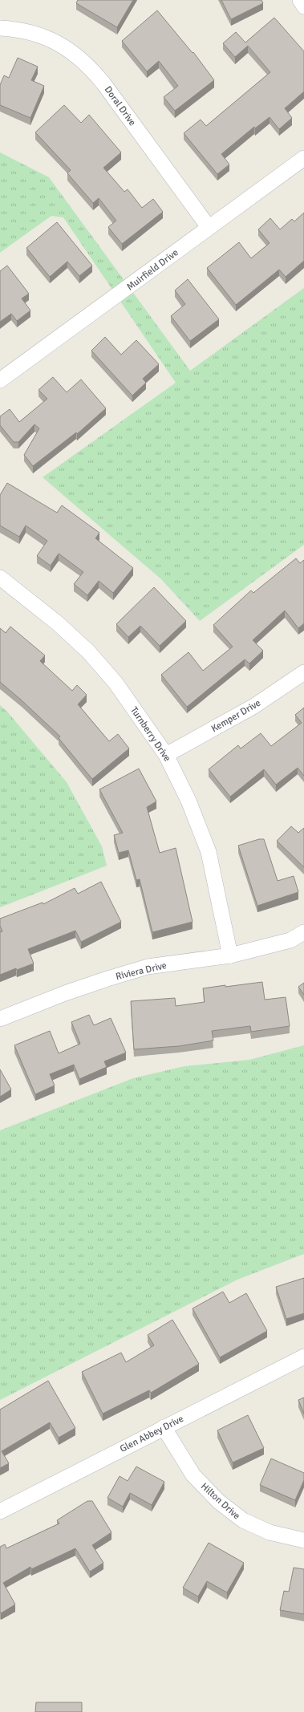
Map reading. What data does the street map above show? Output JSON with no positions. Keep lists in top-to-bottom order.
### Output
{
  "streets": {
    "street": [
      "Doral Drive",
      "Muirfield Drive",
      "Kemper Drive",
      "Turnberry Drive",
      "Riviera Drive",
      "Glen Abbey Drive",
      "Hilton Drive"
    ]
  },
  "crossings": [
    ["Doral Drive", "Muirfield Drive"],
    ["Kemper Drive", "Turnberry Drive"],
    ["Turnberry Drive", "Riviera Drive"],
    ["Glen Abbey Drive", "Hilton Drive"]
  ]
}
